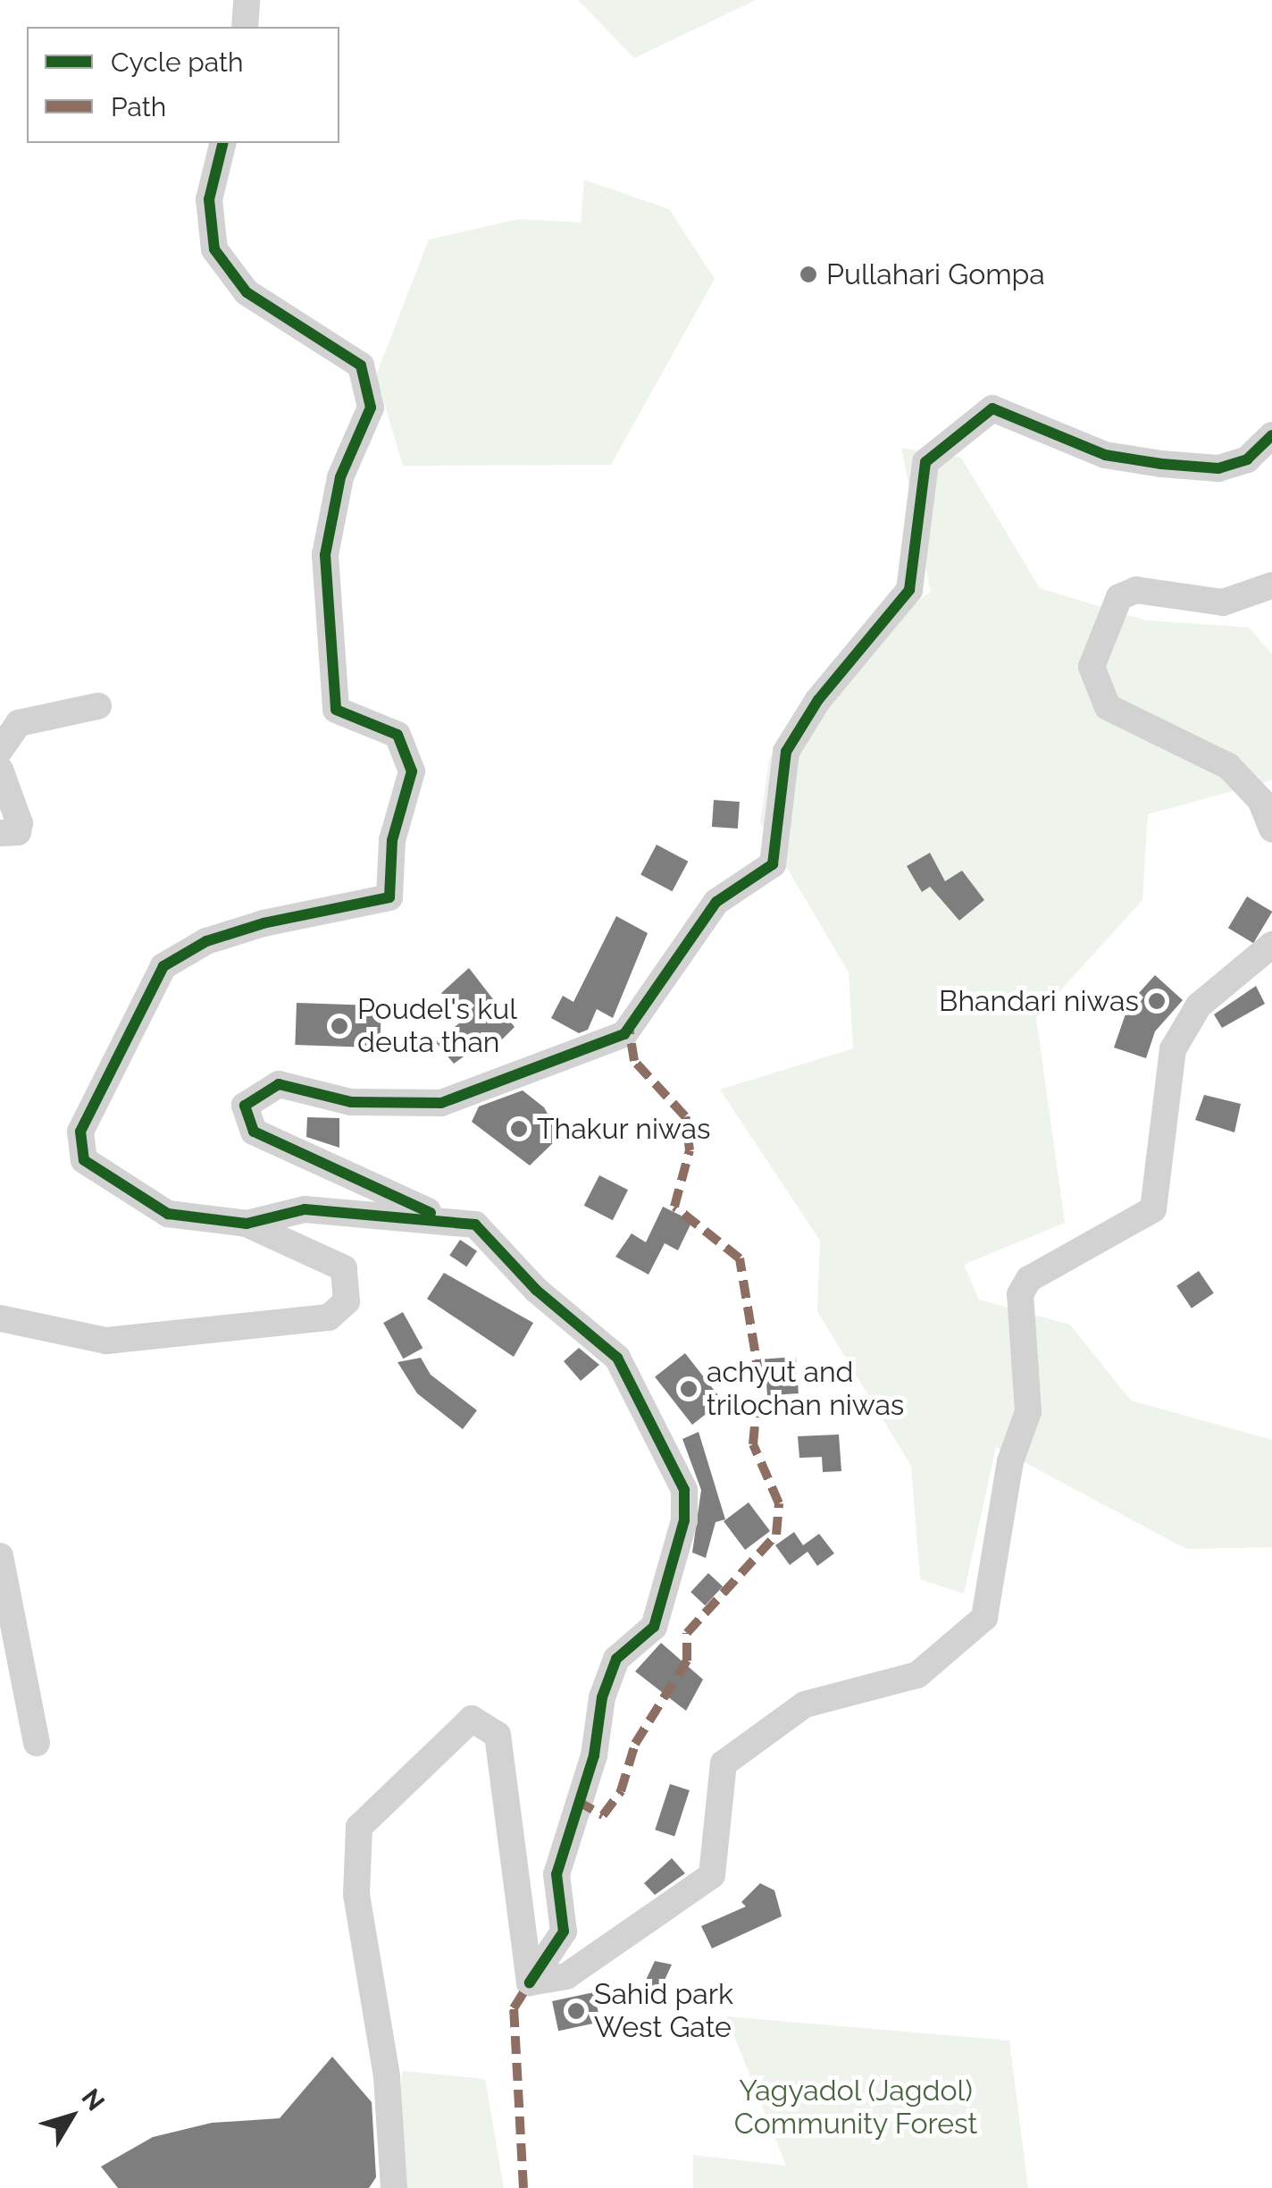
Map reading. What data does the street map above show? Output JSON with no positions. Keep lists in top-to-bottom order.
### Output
{
  "parks": ["Yagyadol (Jagdol) Community Forest"],
  "places": [
    "Pullahari Gompa",
    "Bhandari niwas",
    "Poudel's kul deuta than",
    "Thakur niwas",
    "achyut and trilochan niwas",
    "Sahid park West Gate"
  ],
  "legend": ["Cycle path", "Path"],
  "north": "top right"
}
